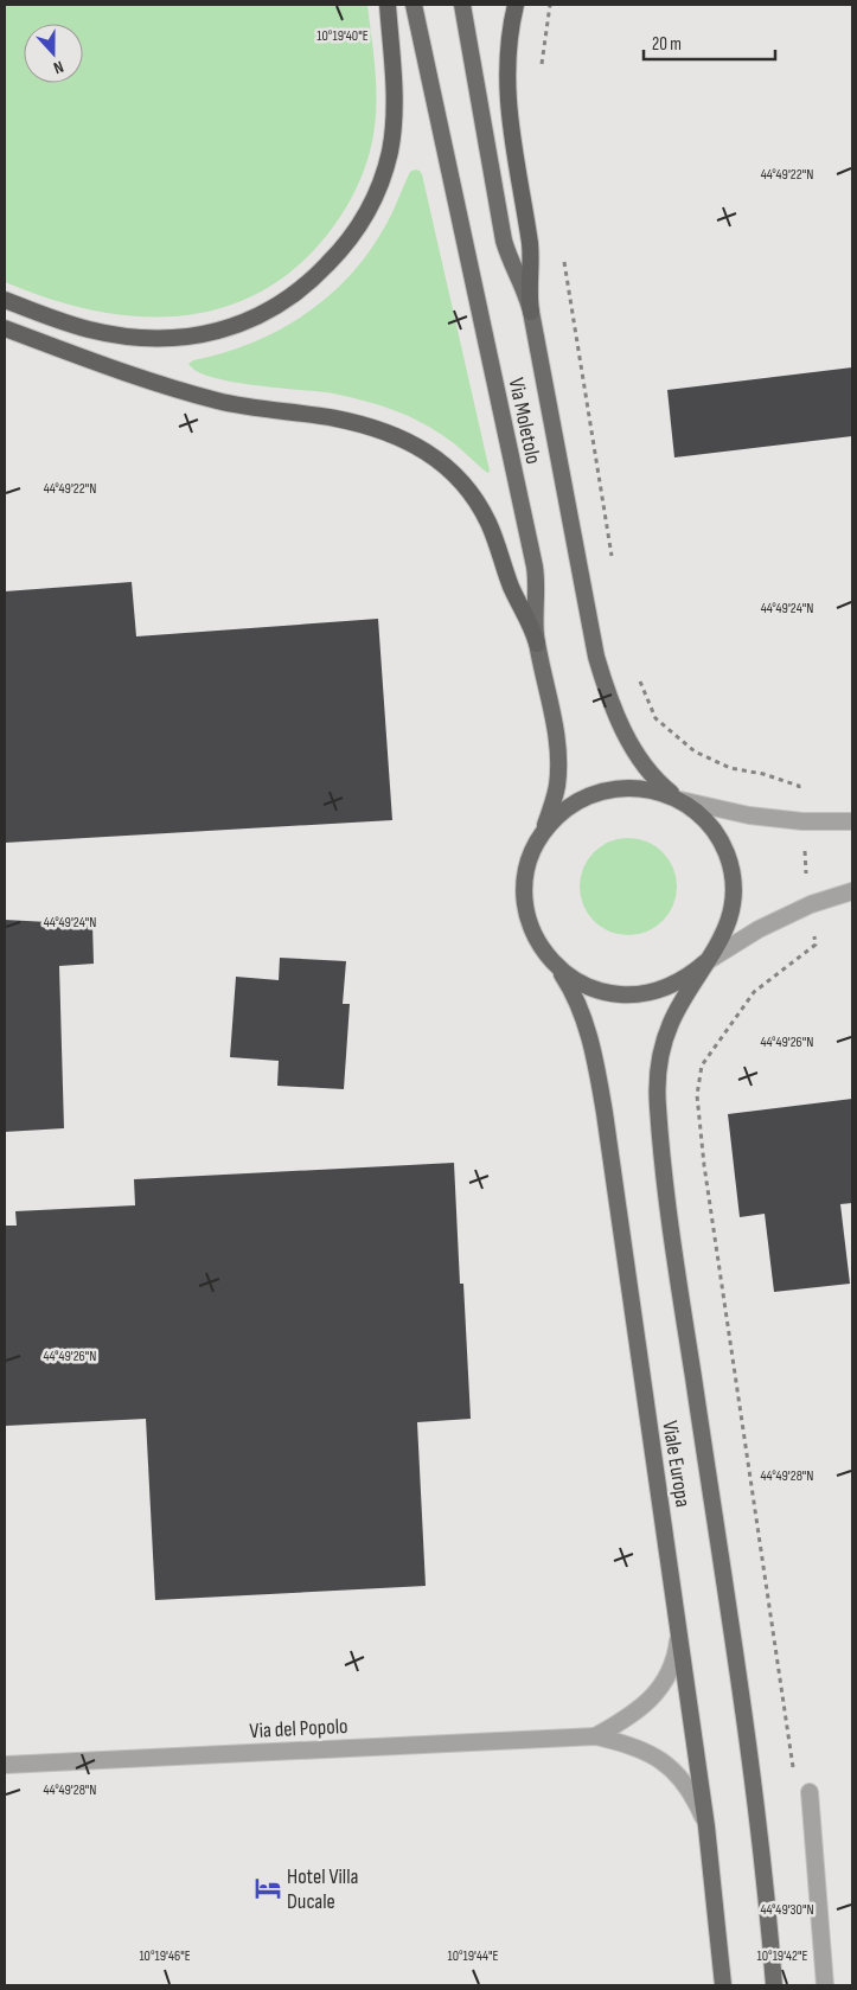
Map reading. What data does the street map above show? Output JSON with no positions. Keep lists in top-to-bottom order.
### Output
{
  "streets": {
    "main road": ["Via Moletolo", "Viale Europa"],
    "street": ["Via del Popolo"]
  },
  "crossings": [
    ["Via Moletolo", "Viale Europa"],
    ["Viale Europa", "Via del Popolo"]
  ],
  "places": {
    "hotel": ["Hotel Villa Ducale"]
  },
  "scale_bar": "20 m",
  "north": "bottom",
  "coordinates": [
    "10°19'40\"E",
    "44°49'22\"N",
    "44°49'24\"N",
    "44°49'26\"N",
    "44°49'28\"N",
    "44°49'30\"N",
    "10°19'46\"E",
    "10°19'44\"E",
    "10°19'42\"E"
  ]
}
